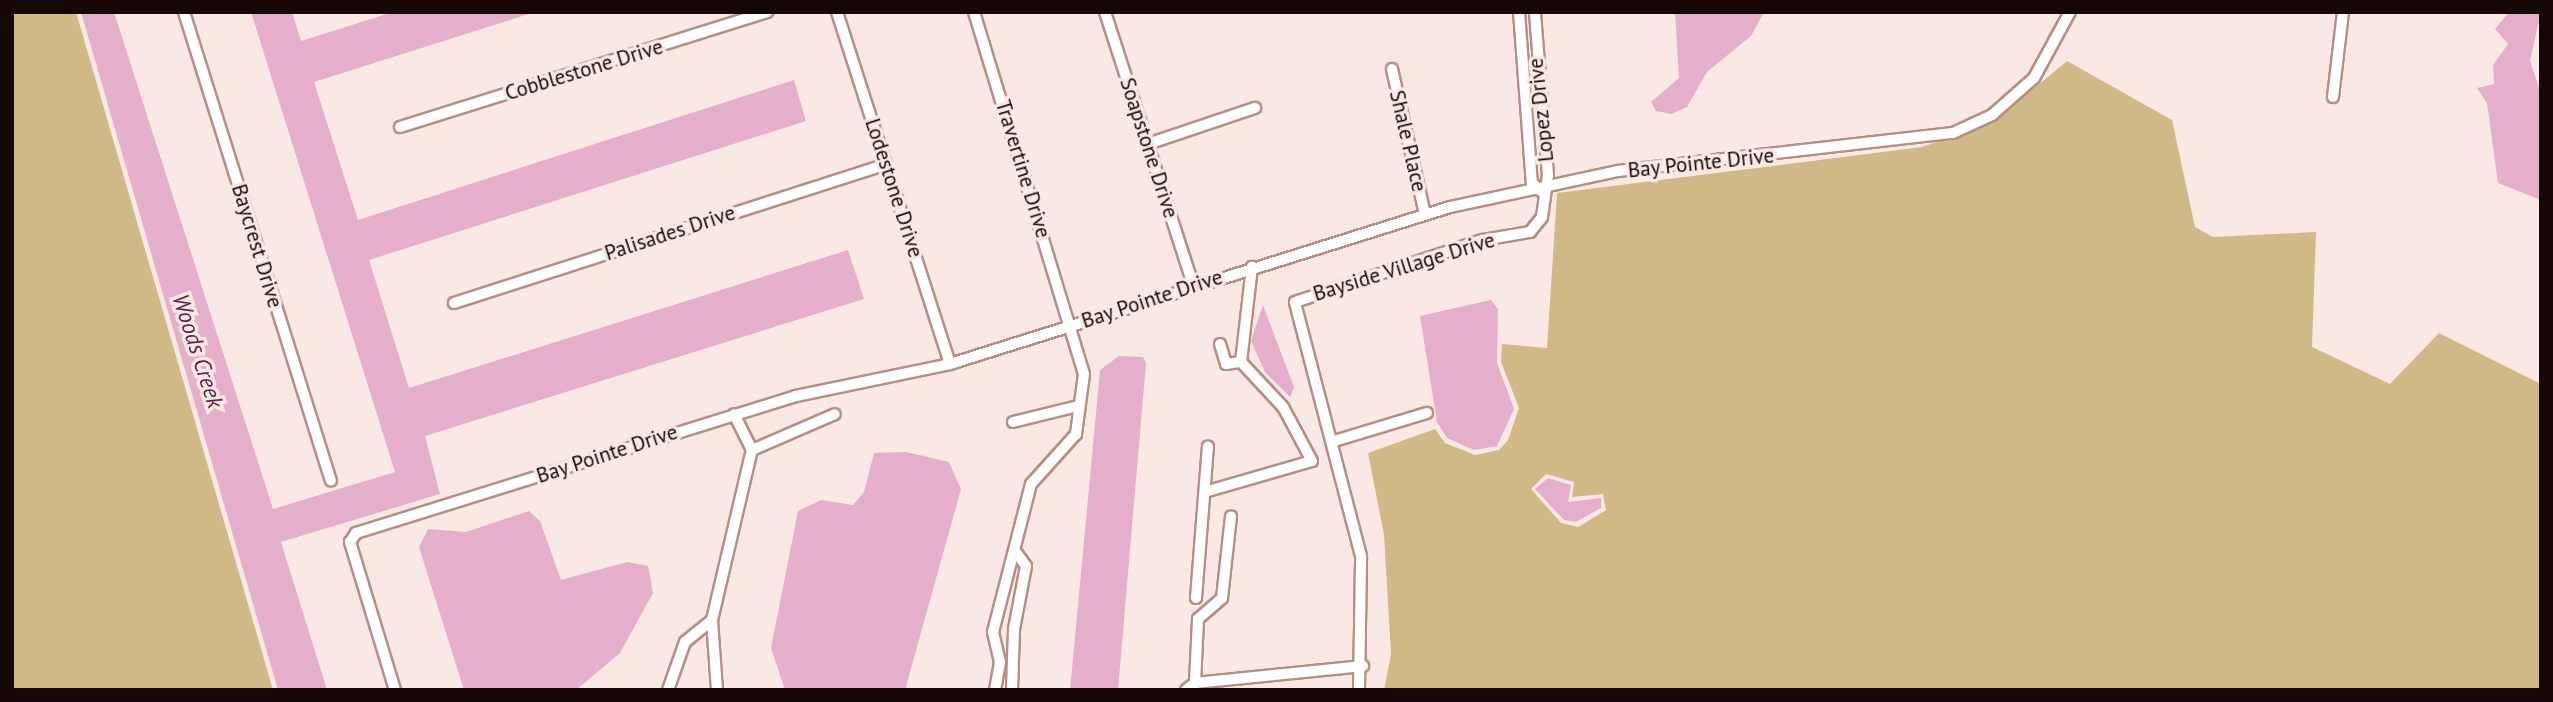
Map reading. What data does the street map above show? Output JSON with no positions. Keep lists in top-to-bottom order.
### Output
{
  "streets": {
    "street": [
      "Cobblestone Drive",
      "Lopez Drive",
      "Shale Place",
      "Soapstone Drive",
      "Bay Pointe Drive",
      "Travertine Drive",
      "Lodestone Drive",
      "Palisades Drive",
      "Baycrest Drive",
      "Bayside Village Drive"
    ]
  },
  "crossings": [
    ["Lopez Drive", "Bay Pointe Drive"],
    ["Lopez Drive", "Bayside Village Drive"],
    ["Shale Place", "Bay Pointe Drive"],
    ["Soapstone Drive", "Bay Pointe Drive"],
    ["Bay Pointe Drive", "Travertine Drive"],
    ["Bay Pointe Drive", "Lodestone Drive"],
    ["Bay Pointe Drive", "Bayside Village Drive"],
    ["Lodestone Drive", "Palisades Drive"]
  ],
  "water": ["Woods Creek"]
}
